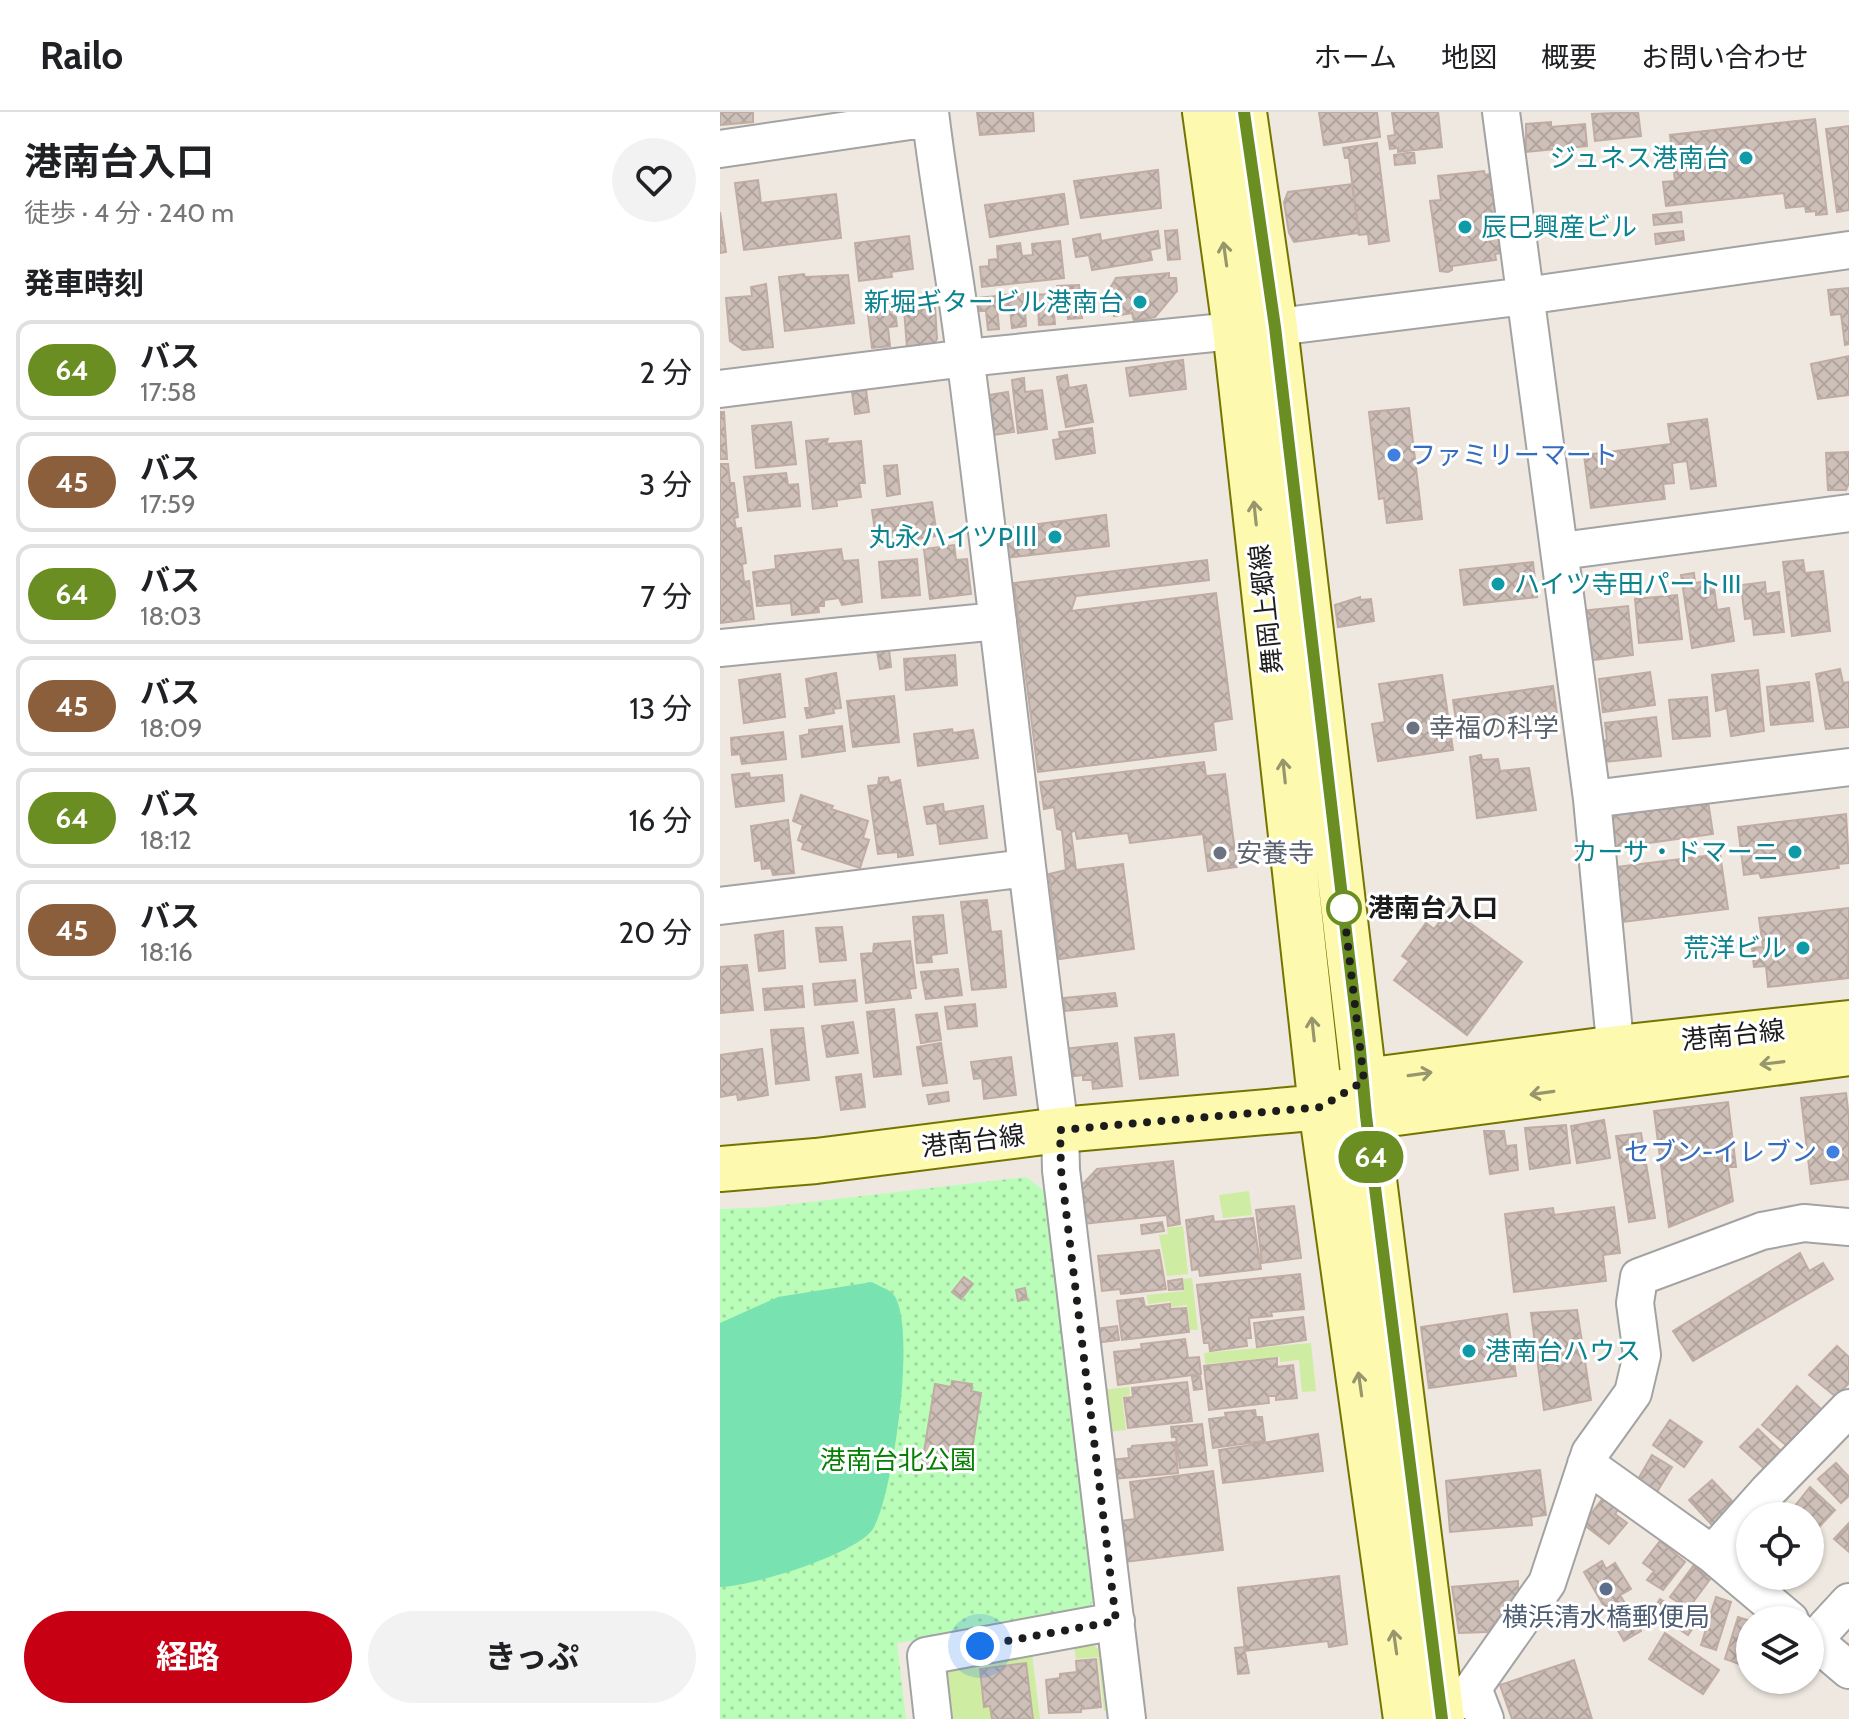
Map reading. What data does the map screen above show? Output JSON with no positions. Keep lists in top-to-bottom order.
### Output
{
  "streets": {
    "street": ["舞岡上郷線", "港南台線"]
  },
  "crossings": [
    ["舞岡上郷線", "港南台線"]
  ],
  "parks": ["港南台北公園"],
  "places": [
    "ジュネス港南台",
    "辰巳興産ビル",
    "新堀ギタービル港南台",
    "ファミリーマート",
    "丸永ハイツPⅢ",
    "ハイツ寺田パートIII",
    "幸福の科学",
    "カーサ・ドマーニ",
    "安養寺",
    "港南台入口",
    "荒洋ビル",
    "セブン-イレブン",
    "港南台ハウス",
    "横浜清水橋郵便局"
  ],
  "lines": ["bus line 64"],
  "page": {
    "header": "Railo",
    "nav": [
      "ホーム",
      "地図",
      "概要",
      "お問い合わせ"
    ],
    "heading": [
      ["港南台入口", "徒歩 · 4 分 · 240 m"],
      "発車時刻"
    ],
    "on_map": "64",
    "list": [
      {
        "mark": "64",
        "name": "バス",
        "note": "17:58",
        "value": "2 分"
      },
      {
        "mark": "45",
        "name": "バス",
        "note": "17:59",
        "value": "3 分"
      },
      {
        "mark": "64",
        "name": "バス",
        "note": "18:03",
        "value": "7 分"
      },
      {
        "mark": "45",
        "name": "バス",
        "note": "18:09",
        "value": "13 分"
      },
      {
        "mark": "64",
        "name": "バス",
        "note": "18:12",
        "value": "16 分"
      },
      {
        "mark": "45",
        "name": "バス",
        "note": "18:16",
        "value": "20 分"
      }
    ],
    "buttons": ["経路", "きっぷ"]
  }
}
